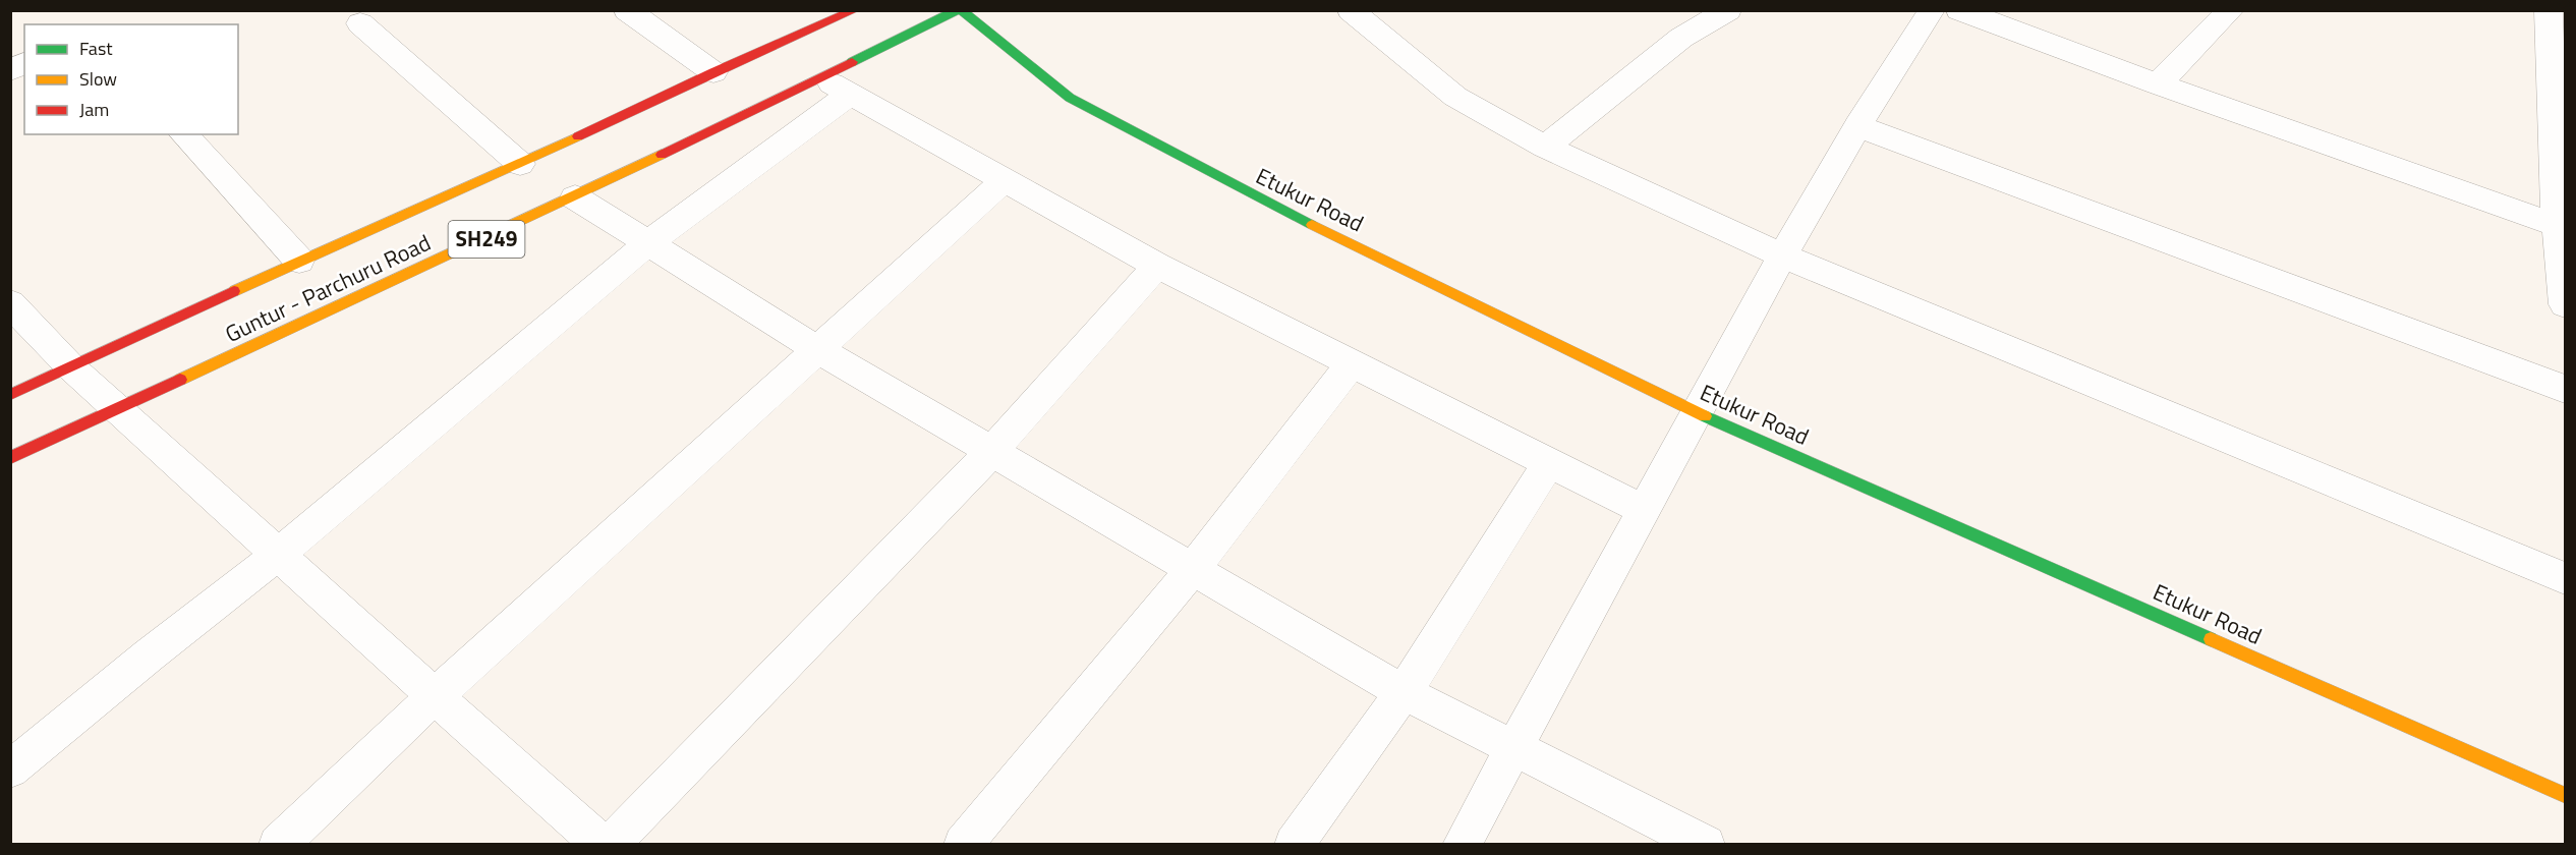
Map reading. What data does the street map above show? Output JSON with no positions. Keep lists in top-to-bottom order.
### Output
{
  "streets": {
    "main road": ["Etukur Road", "SH249", "Guntur - Parchuru Road"]
  },
  "crossings": [
    ["Etukur Road", "Guntur - Parchuru Road"]
  ],
  "legend": ["Fast", "Slow", "Jam"]
}
